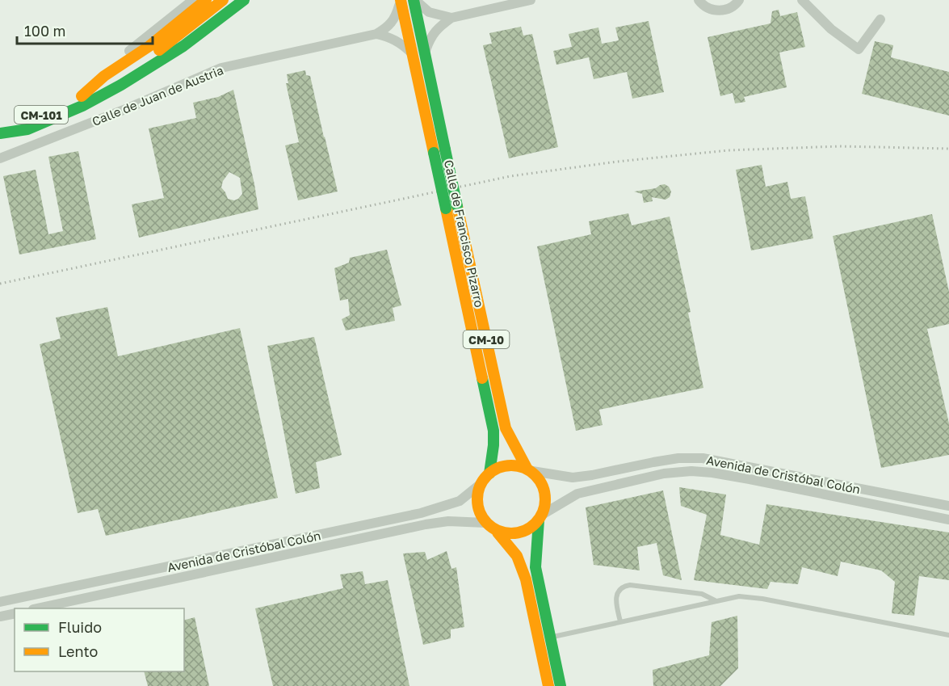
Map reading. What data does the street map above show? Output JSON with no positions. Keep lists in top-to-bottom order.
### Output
{
  "streets": {
    "main road": ["CM-101", "Calle de Francisco Pizarro", "CM-10"],
    "street": ["Calle de Juan de Austria", "Avenida de Cristóbal Colón"]
  },
  "crossings": [
    ["Calle de Francisco Pizarro", "CM-10"],
    ["Calle de Francisco Pizarro", "Avenida de Cristóbal Colón"],
    ["CM-10", "Avenida de Cristóbal Colón"]
  ],
  "legend": ["Fluido", "Lento"],
  "scale_bar": "100 m"
}
